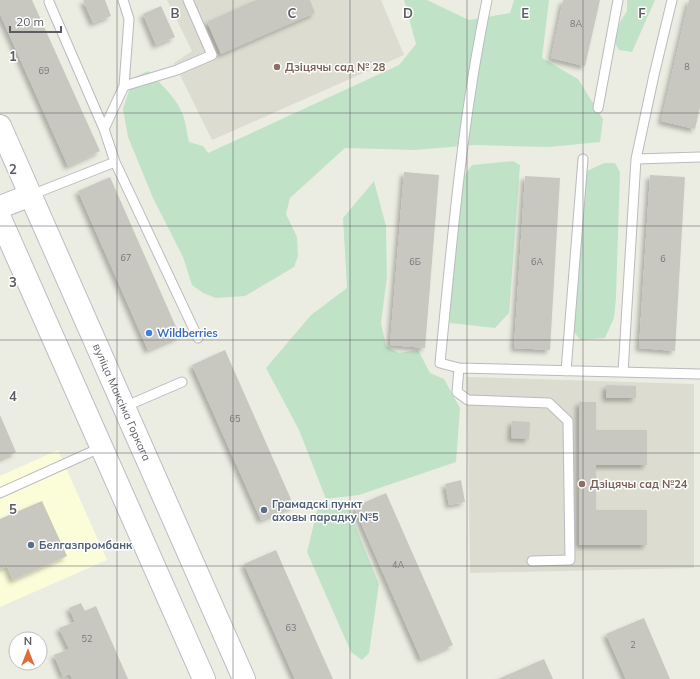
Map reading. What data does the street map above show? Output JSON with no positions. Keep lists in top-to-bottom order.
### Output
{
  "streets": {
    "main road": ["вуліца Максіма Горкага"]
  },
  "places": [
    "Дзіцячы сад № 28",
    "Wildberries",
    "Дзіцячы сад №24",
    "Грамадскі пункт аховы парадку №5",
    "Белгазпромбанк"
  ],
  "house_numbers": [
    "8А",
    "8",
    "69",
    "67",
    "6",
    "6Б",
    "6А",
    "65",
    "4А",
    "63",
    "52",
    "2"
  ],
  "scale_bar": "20 m",
  "north": "top",
  "grid": {
    "columns": [
      "B",
      "C",
      "D",
      "E",
      "F"
    ],
    "rows": [
      "1",
      "2",
      "3",
      "4",
      "5"
    ]
  }
}
